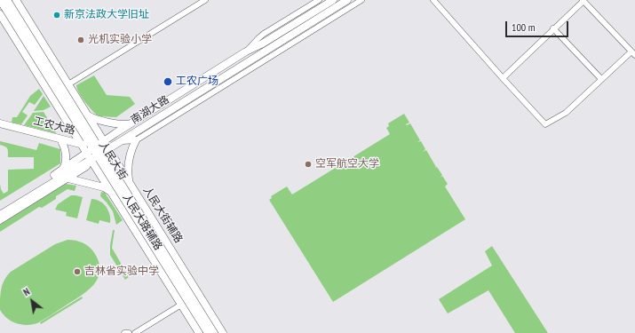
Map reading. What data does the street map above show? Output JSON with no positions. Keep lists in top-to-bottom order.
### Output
{
  "streets": {
    "main road": [
      "南湖大路",
      "工农大路",
      "人民大街",
      "人民大街辅路",
      "人民大路辅路"
    ]
  },
  "crossings": [
    ["南湖大路", "工农大路"],
    ["南湖大路", "人民大街"],
    ["南湖大路", "人民大街辅路"],
    ["南湖大路", "人民大路辅路"],
    ["工农大路", "人民大街"],
    ["工农大路", "人民大街辅路"],
    ["工农大路", "人民大路辅路"],
    ["人民大街", "人民大街辅路"],
    ["人民大街", "人民大路辅路"],
    ["人民大街辅路", "人民大路辅路"]
  ],
  "places": [
    "新京法政大学旧址",
    "光机实验小学",
    "工农广场",
    "空军航空大学",
    "吉林省实验中学"
  ],
  "scale_bar": "100 m",
  "north": "top left"
}
